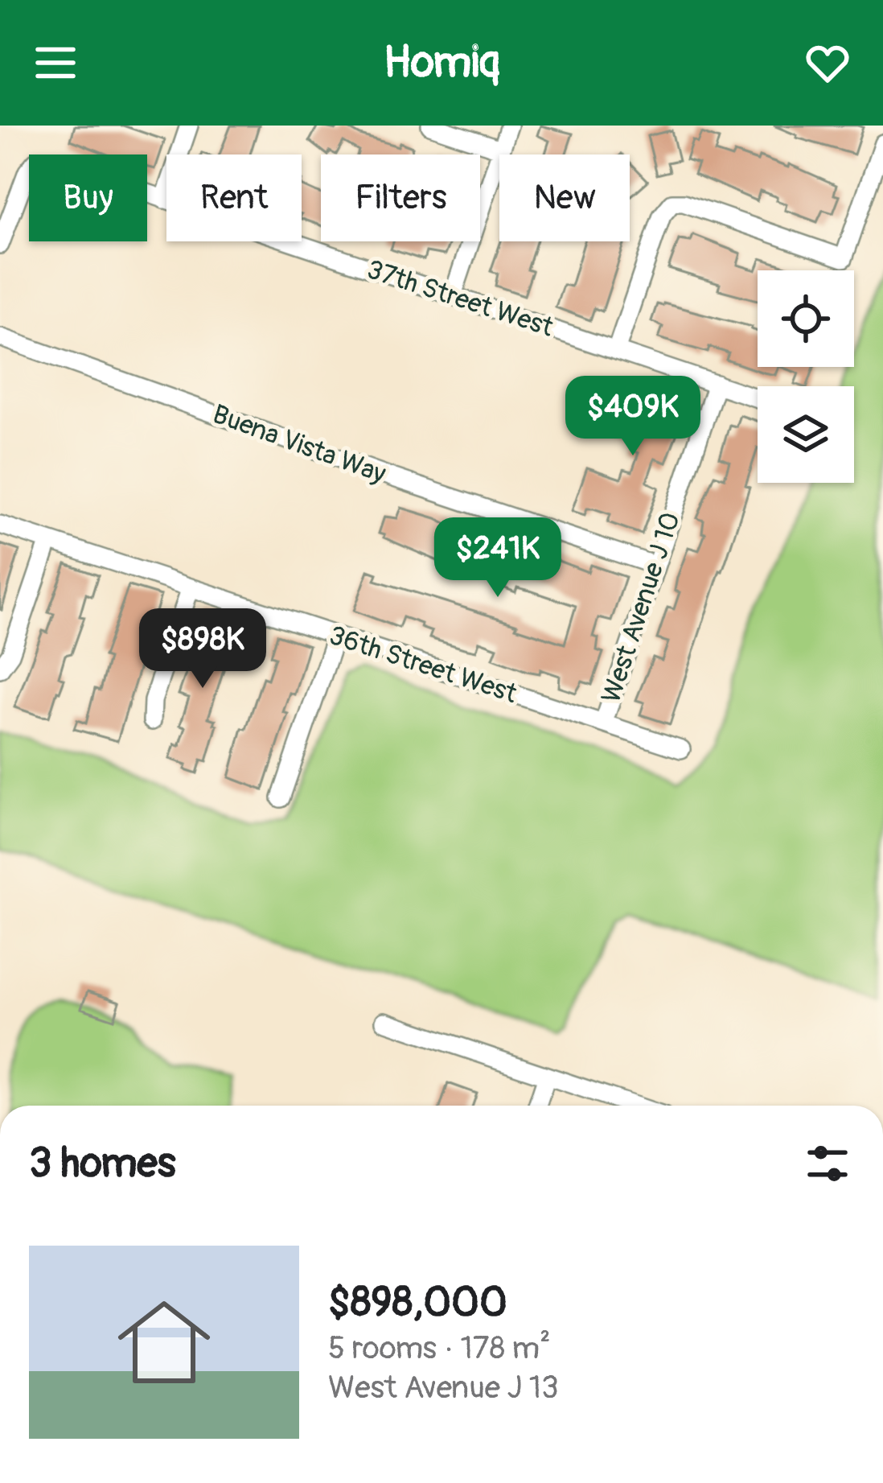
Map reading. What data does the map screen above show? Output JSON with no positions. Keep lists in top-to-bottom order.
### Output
{
  "streets": {
    "street": [
      "37th Street West",
      "Buena Vista Way",
      "West Avenue J 10",
      "36th Street West"
    ]
  },
  "crossings": [
    ["37th Street West", "West Avenue J 10"],
    ["Buena Vista Way", "West Avenue J 10"],
    ["West Avenue J 10", "36th Street West"]
  ],
  "page": {
    "header": "Homiq",
    "chip": [
      "Buy",
      "Rent",
      "Filters",
      "New"
    ],
    "price": ["$409K", "$241K", "$898K"],
    "heading": "3 homes",
    "list": [
      {
        "name": "$898,000",
        "note": "5 rooms · 178 m² · West Avenue J 13"
      }
    ]
  }
}
